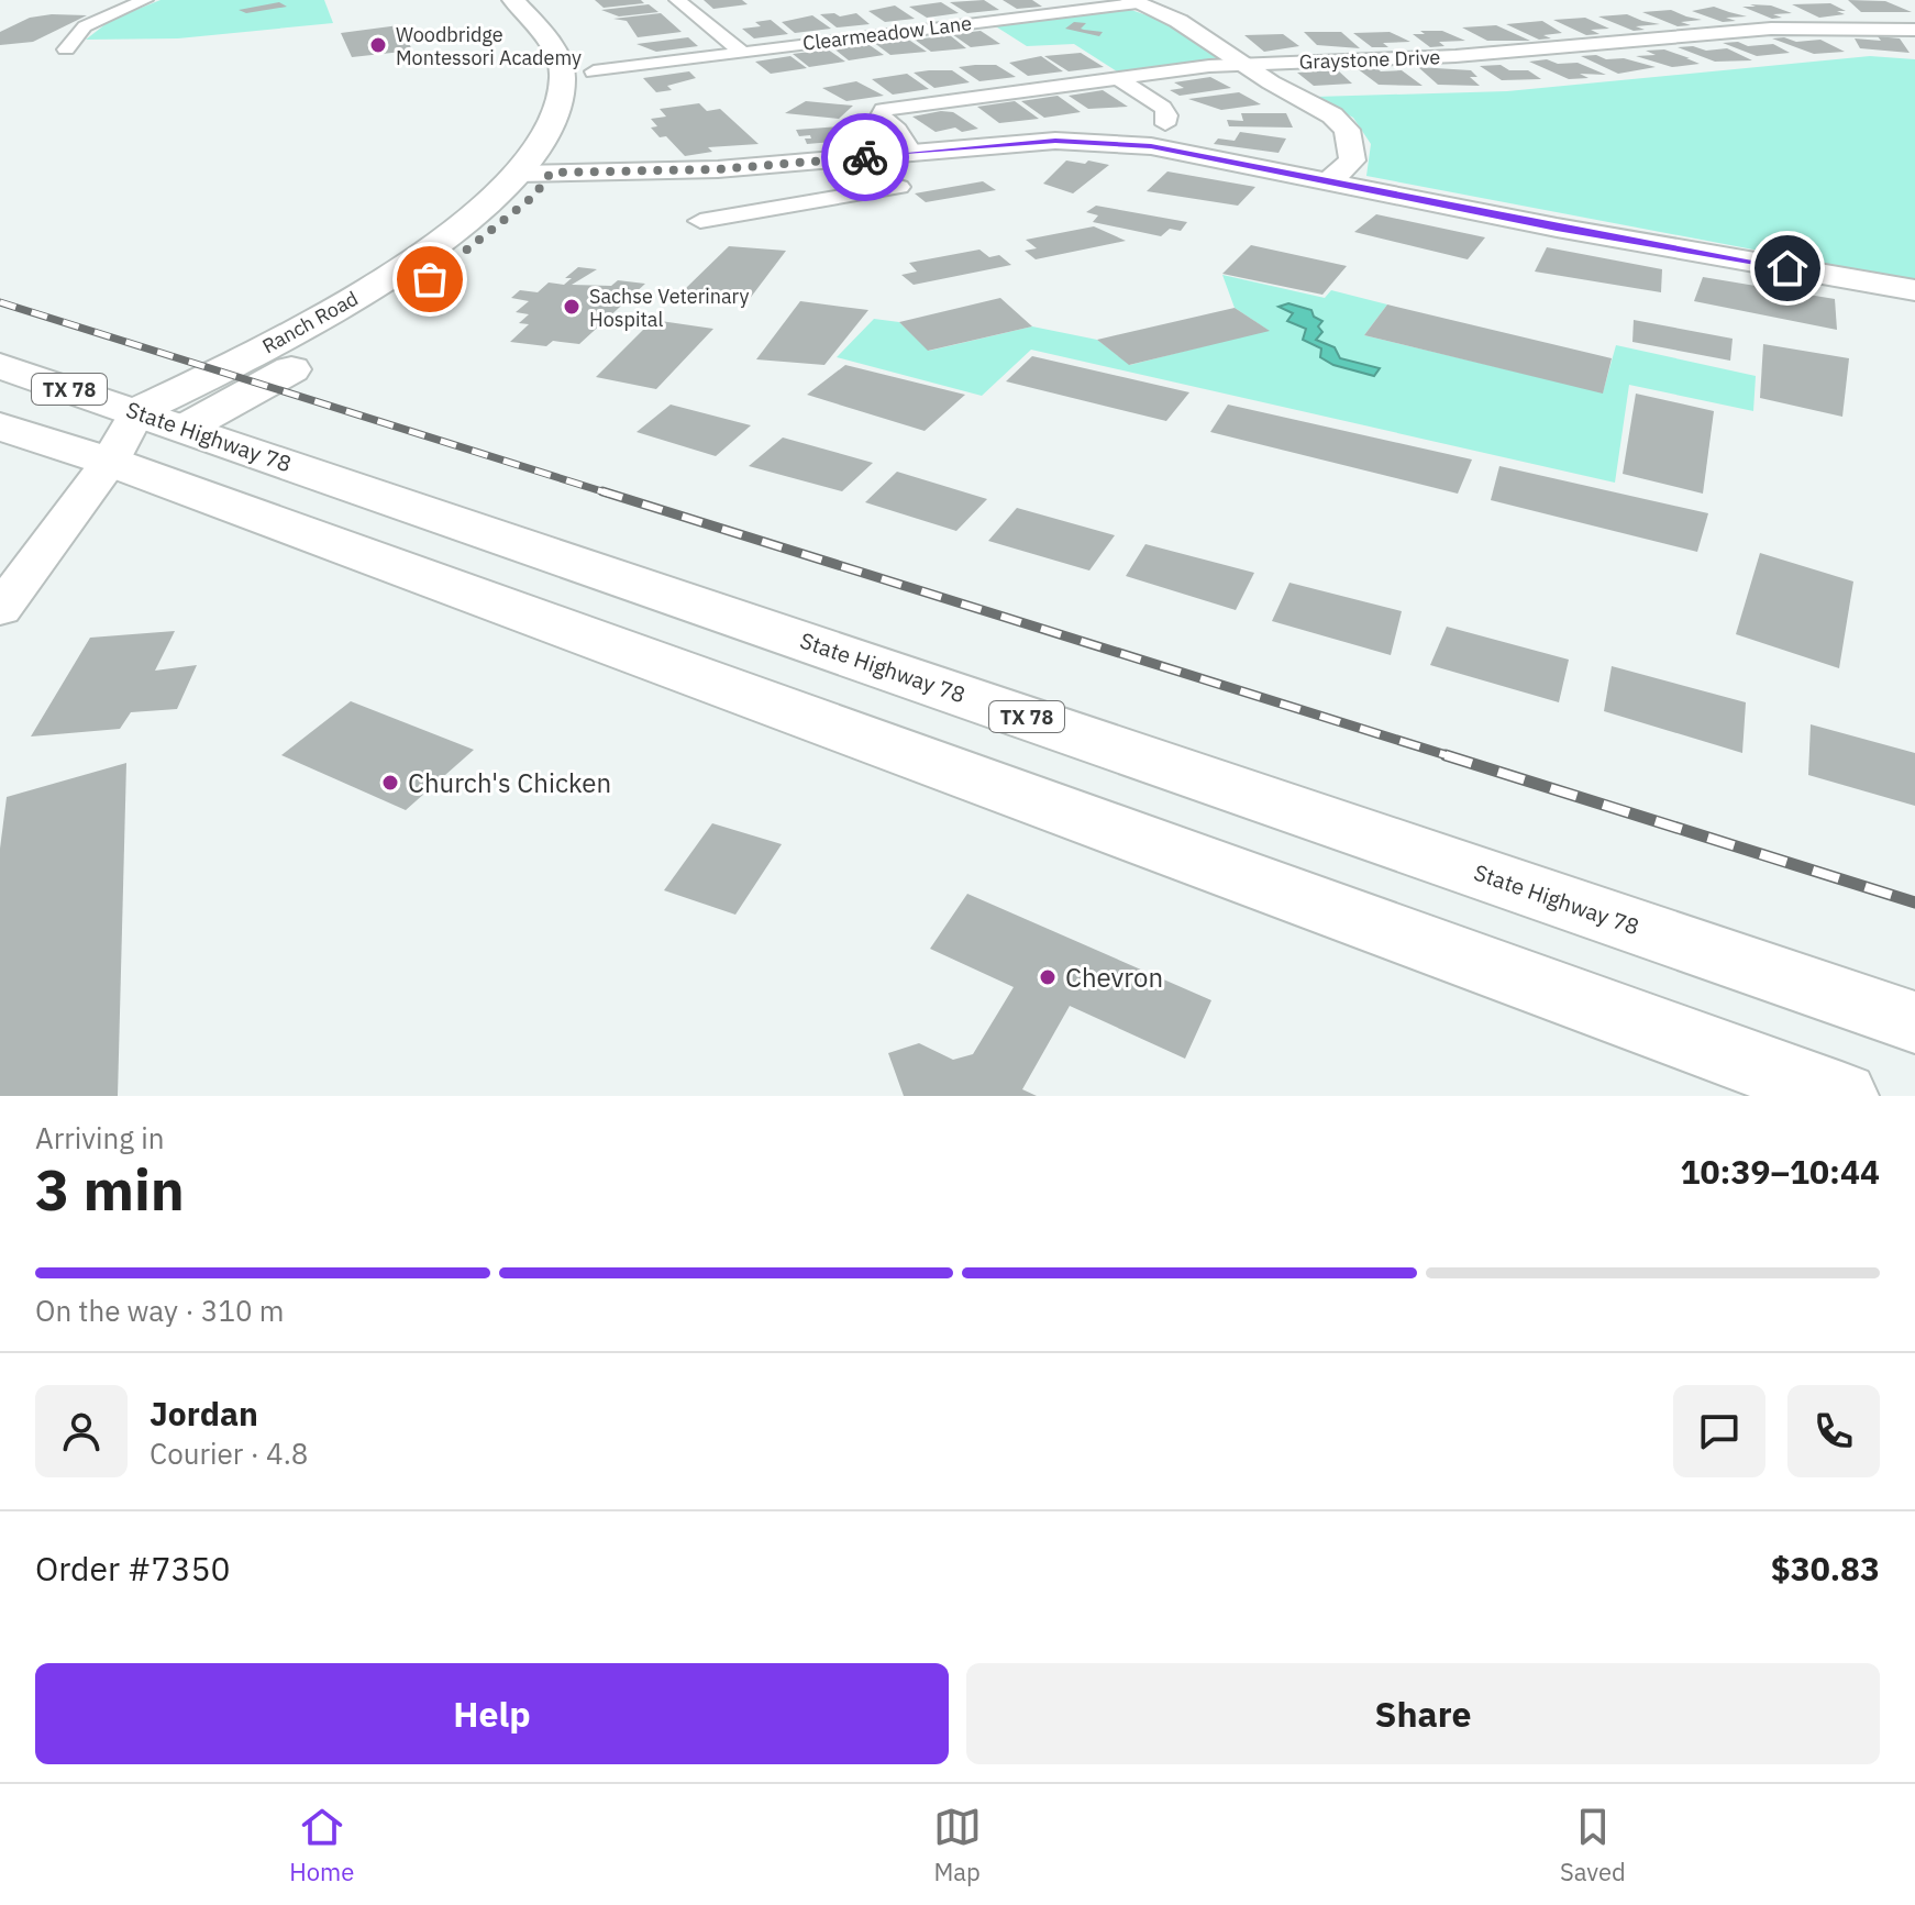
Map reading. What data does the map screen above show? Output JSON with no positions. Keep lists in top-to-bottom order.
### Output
{
  "streets": {
    "main road": ["Ranch Road", "TX 78", "State Highway 78"],
    "street": ["Clearmeadow Lane", "Graystone Drive"]
  },
  "crossings": [
    ["Clearmeadow Lane", "Ranch Road"],
    ["Ranch Road", "State Highway 78"]
  ],
  "places": [
    "Woodbridge Montessori Academy",
    "Sachse Veterinary Hospital",
    "Church's Chicken",
    "Chevron"
  ],
  "page": {
    "heading": ["3 min", "Arriving in", "10:39–10:44"],
    "panel": [
      "Jordan",
      "Courier · 4.8",
      "Order #7350",
      "$30.83"
    ],
    "bar": "On the way · 310 m",
    "buttons": ["Help", "Share"],
    "tabs": ["Home", "Map", "Saved"]
  }
}
